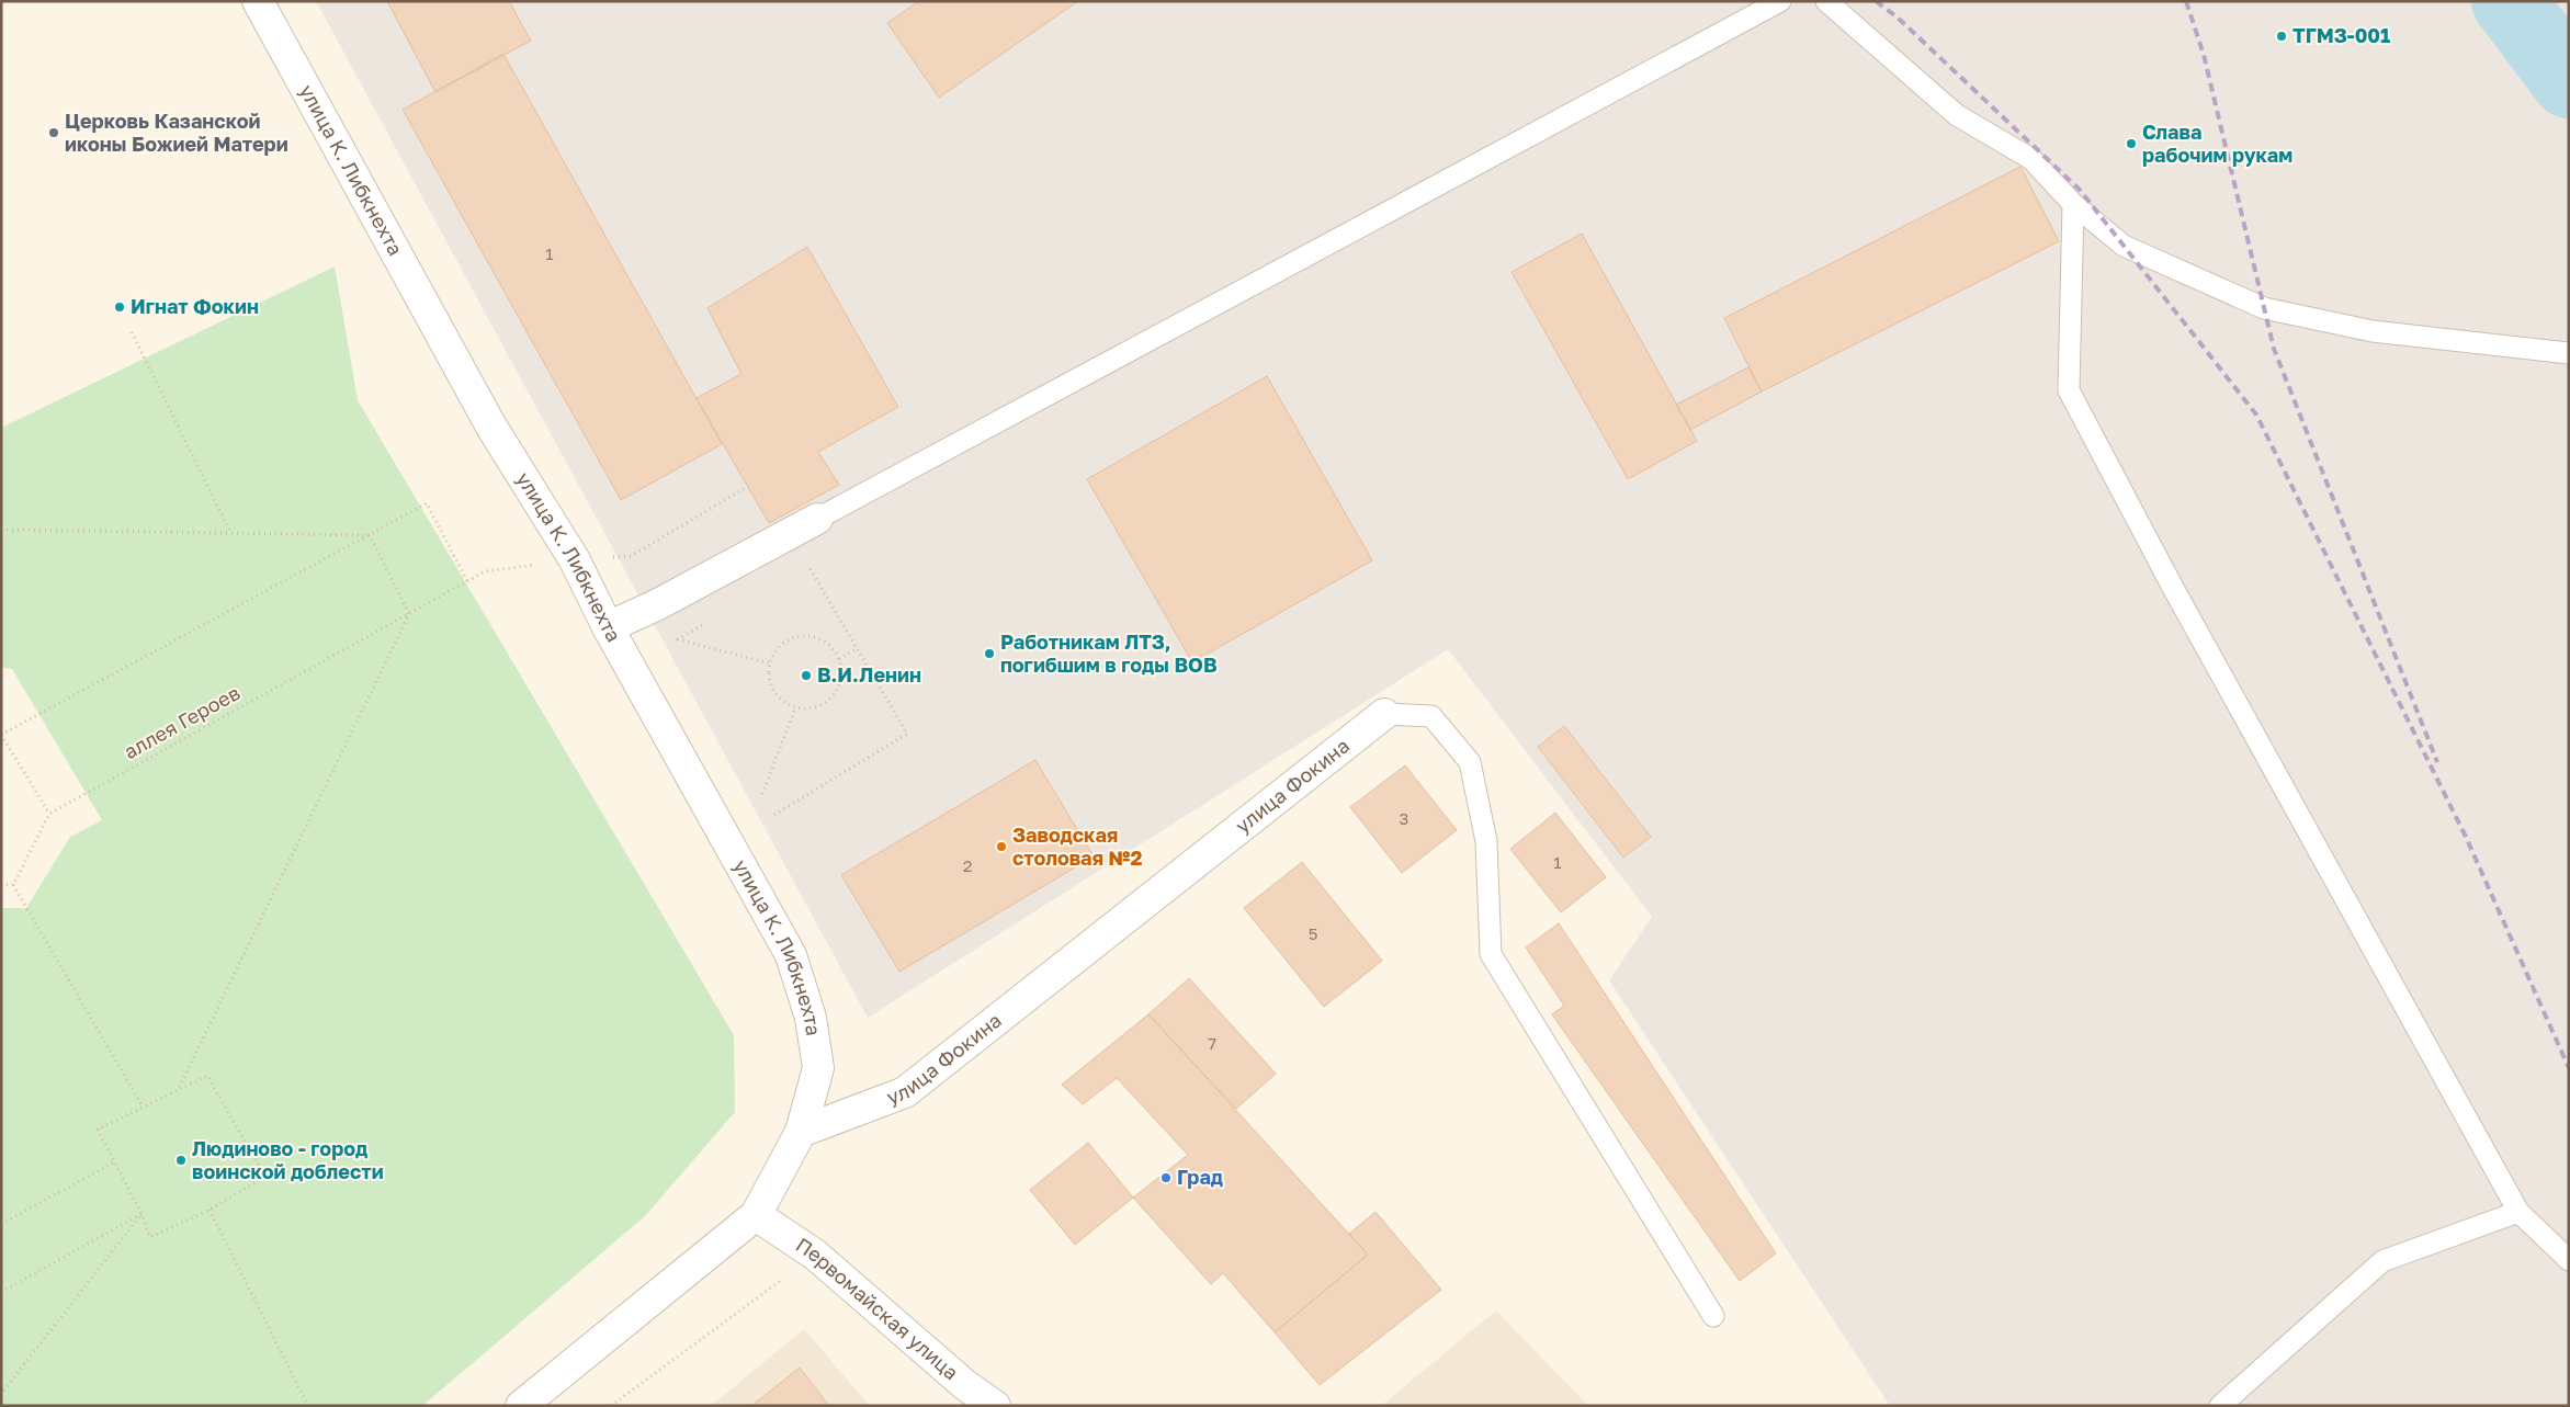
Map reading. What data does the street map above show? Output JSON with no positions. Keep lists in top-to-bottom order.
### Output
{
  "streets": {
    "street": ["улица К. Либкнехта", "улица Фокина", "Первомайская улица"],
    "path": ["аллея Героев"]
  },
  "crossings": [
    ["улица К. Либкнехта", "улица Фокина"]
  ],
  "places": [
    "ТГМЗ-001",
    "Церковь Казанской иконы Божией Матери",
    "Слава рабочим рукам",
    "Игнат Фокин",
    "Работникам ЛТЗ, погибшим в годы ВОВ",
    "В.И.Ленин",
    "Заводская столовая №2",
    "Людиново - город воинской доблести",
    "Град"
  ],
  "house_numbers": [
    "1",
    "3",
    "1",
    "2",
    "5",
    "7"
  ]
}
